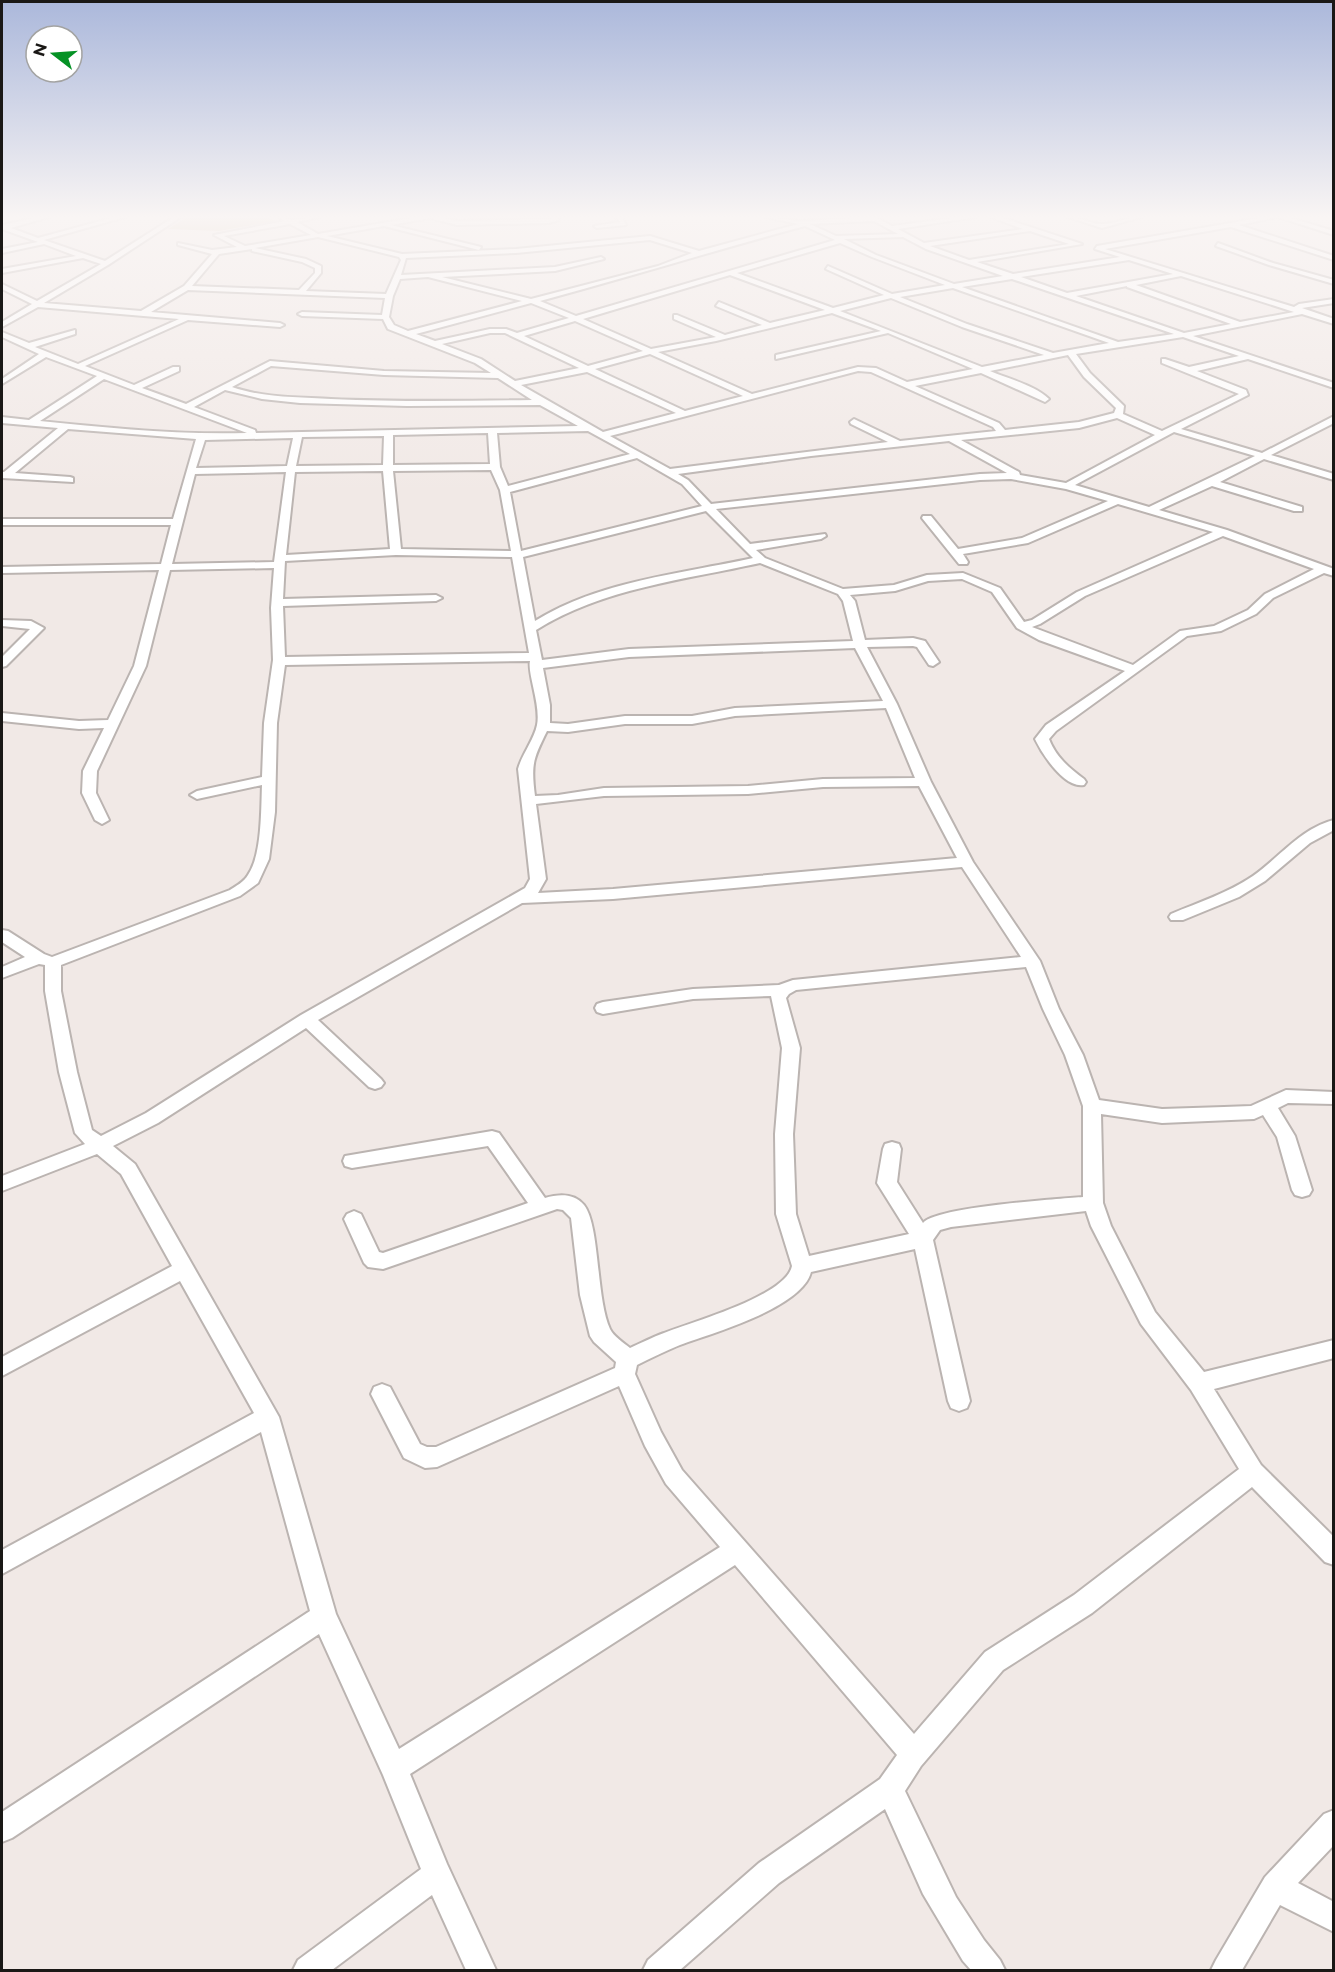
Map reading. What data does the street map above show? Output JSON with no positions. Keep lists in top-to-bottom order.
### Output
{
  "north": "left"
}
